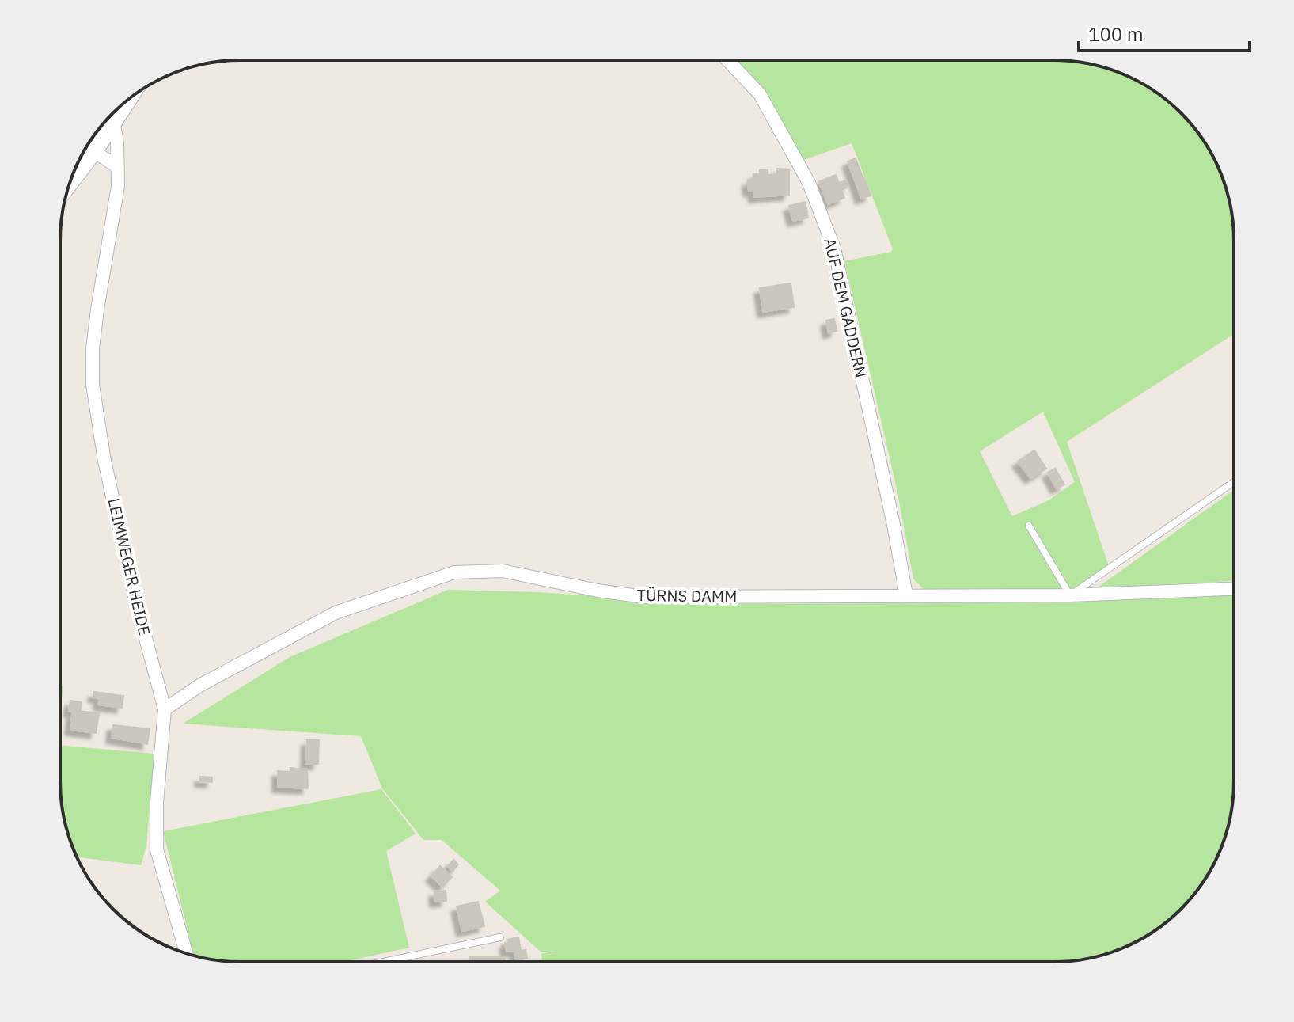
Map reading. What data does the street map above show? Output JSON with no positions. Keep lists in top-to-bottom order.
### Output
{
  "streets": {
    "street": ["AUF DEM GADDERN", "LEIMWEGER HEIDE", "TÜRNS DAMM"]
  },
  "crossings": [
    ["AUF DEM GADDERN", "TÜRNS DAMM"],
    ["LEIMWEGER HEIDE", "TÜRNS DAMM"]
  ],
  "scale_bar": "100 m"
}
